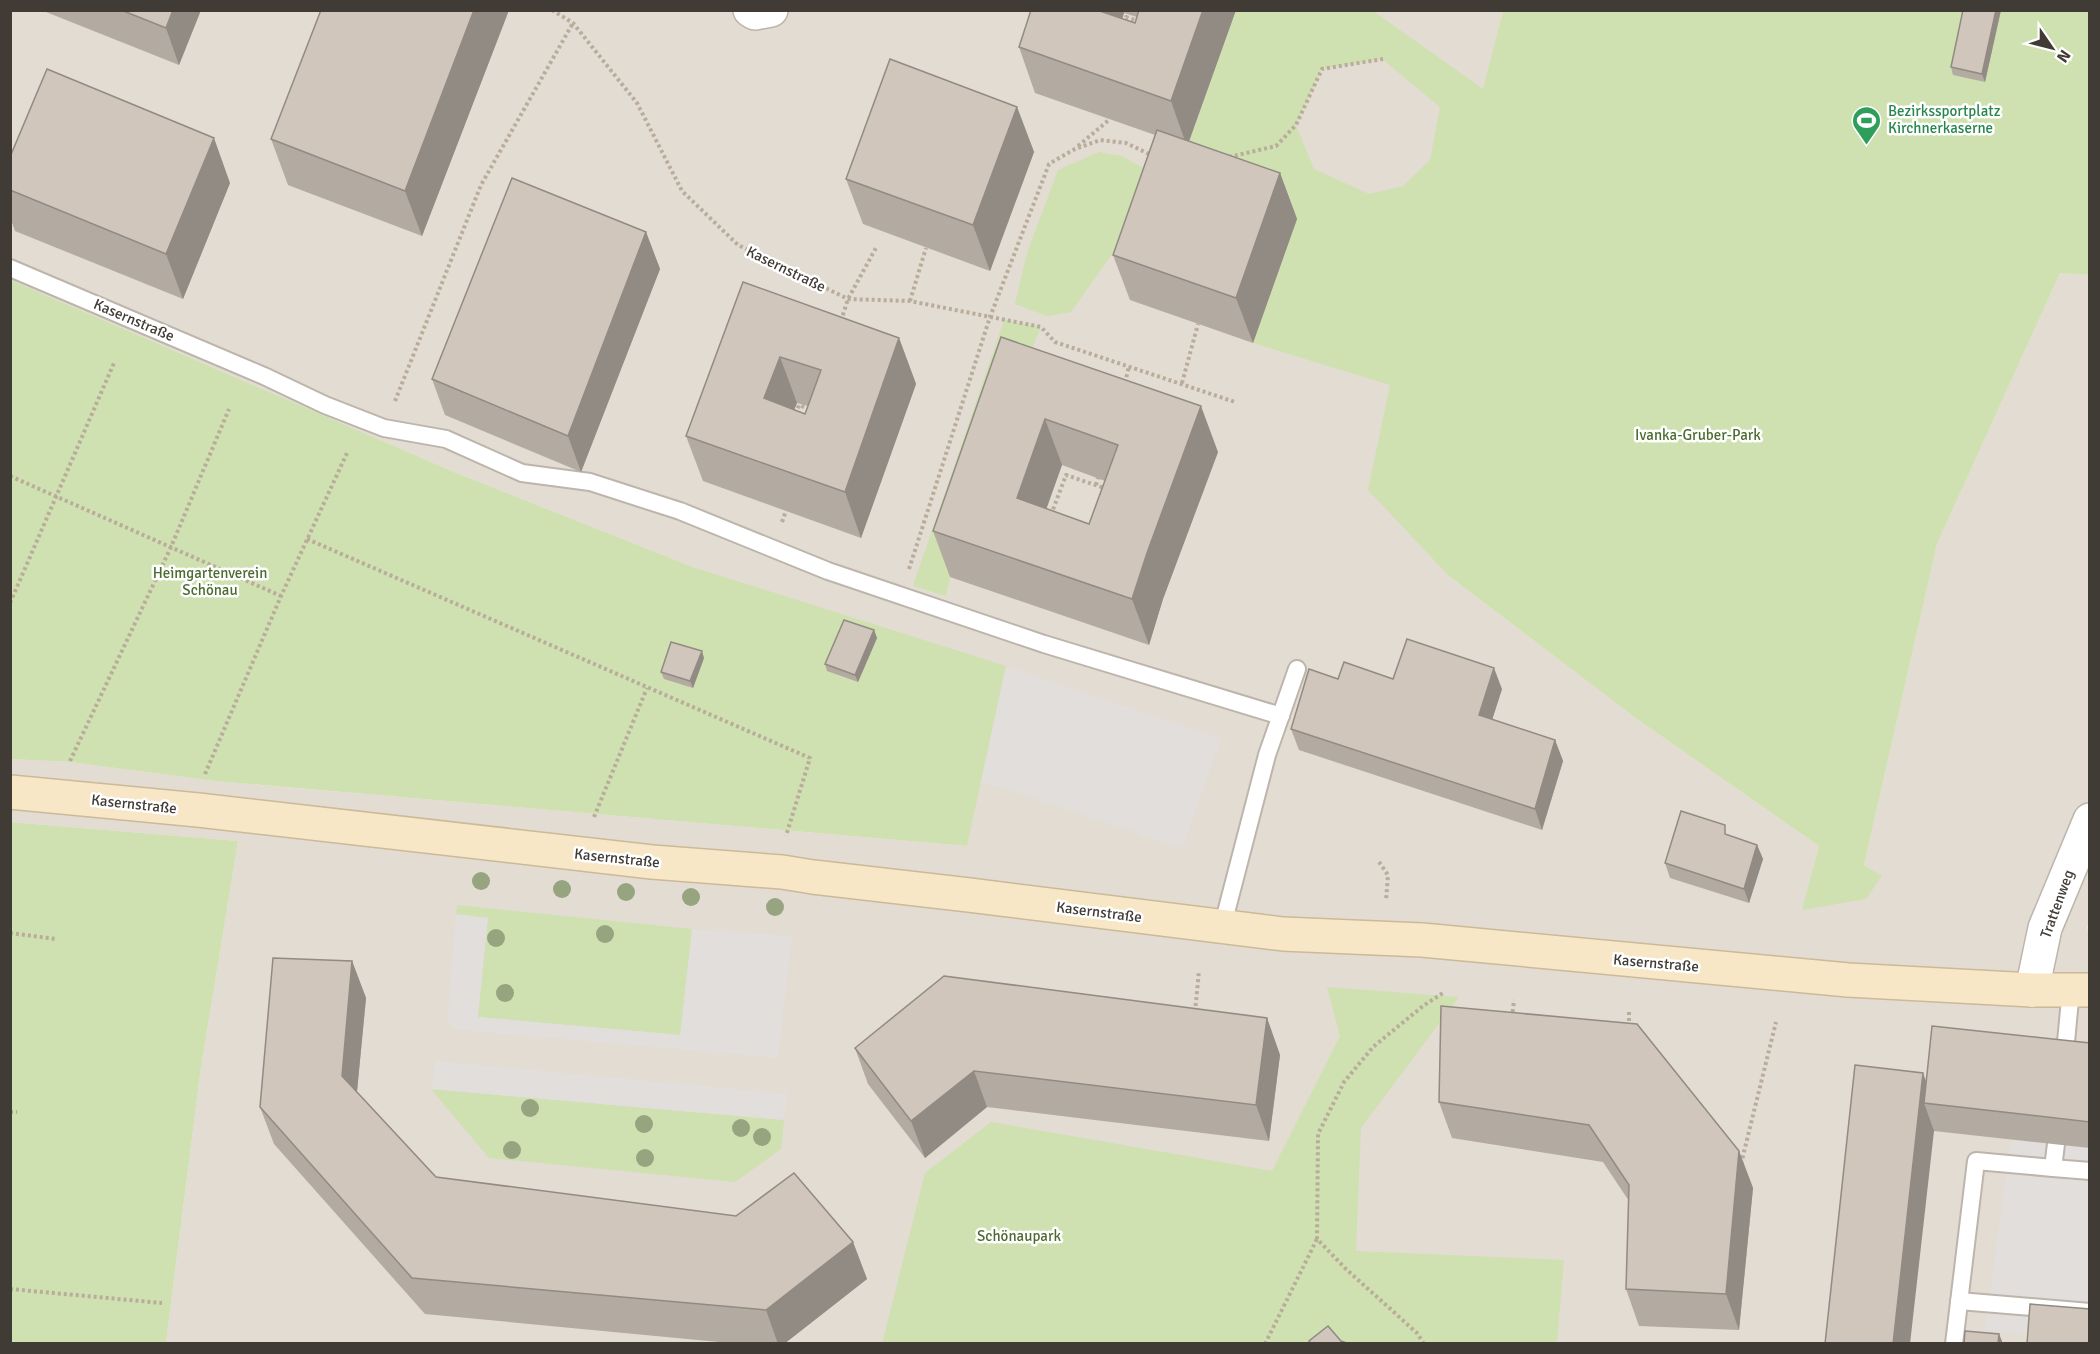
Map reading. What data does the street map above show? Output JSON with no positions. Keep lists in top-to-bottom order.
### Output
{
  "streets": {
    "street": ["Kasernstraße", "Trattenweg"]
  },
  "crossings": [
    ["Kasernstraße", "Trattenweg"]
  ],
  "parks": ["Ivanka-Gruber-Park", "Heimgartenverein Schönau", "Schönaupark"],
  "places": {
    "sports": ["Bezirkssportplatz Kirchnerkaserne"]
  },
  "north": "bottom right"
}
